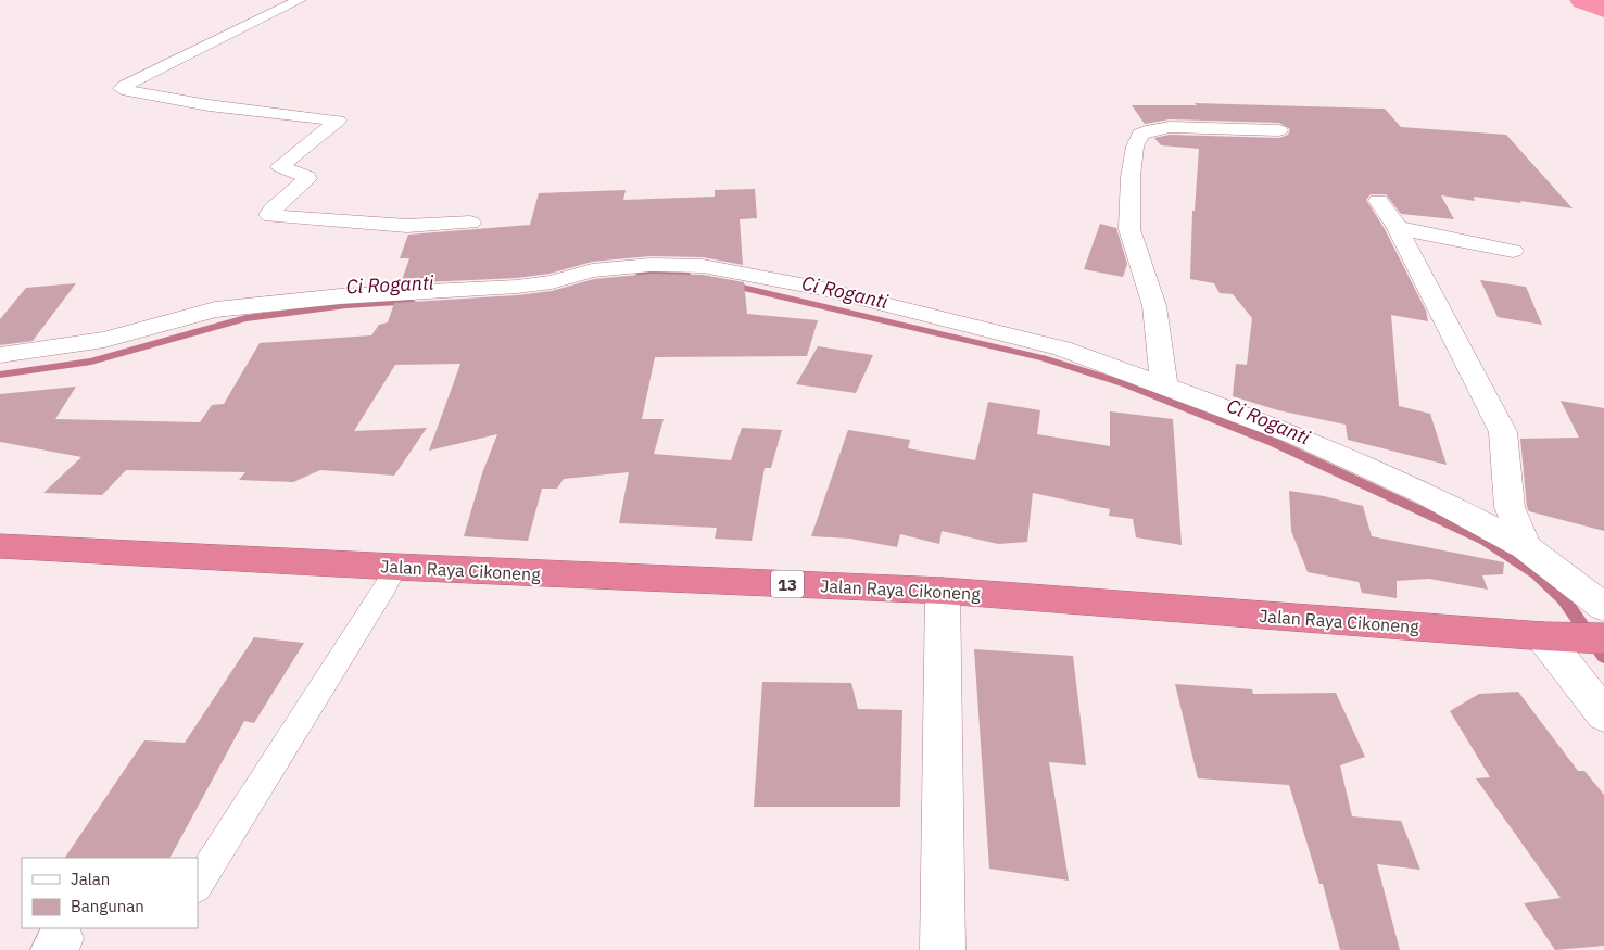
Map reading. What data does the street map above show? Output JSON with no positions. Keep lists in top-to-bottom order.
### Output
{
  "streets": {
    "highway": ["Jalan Raya Cikoneng", "13"]
  },
  "water": ["Ci Roganti"],
  "legend": ["Jalan", "Bangunan"]
}
